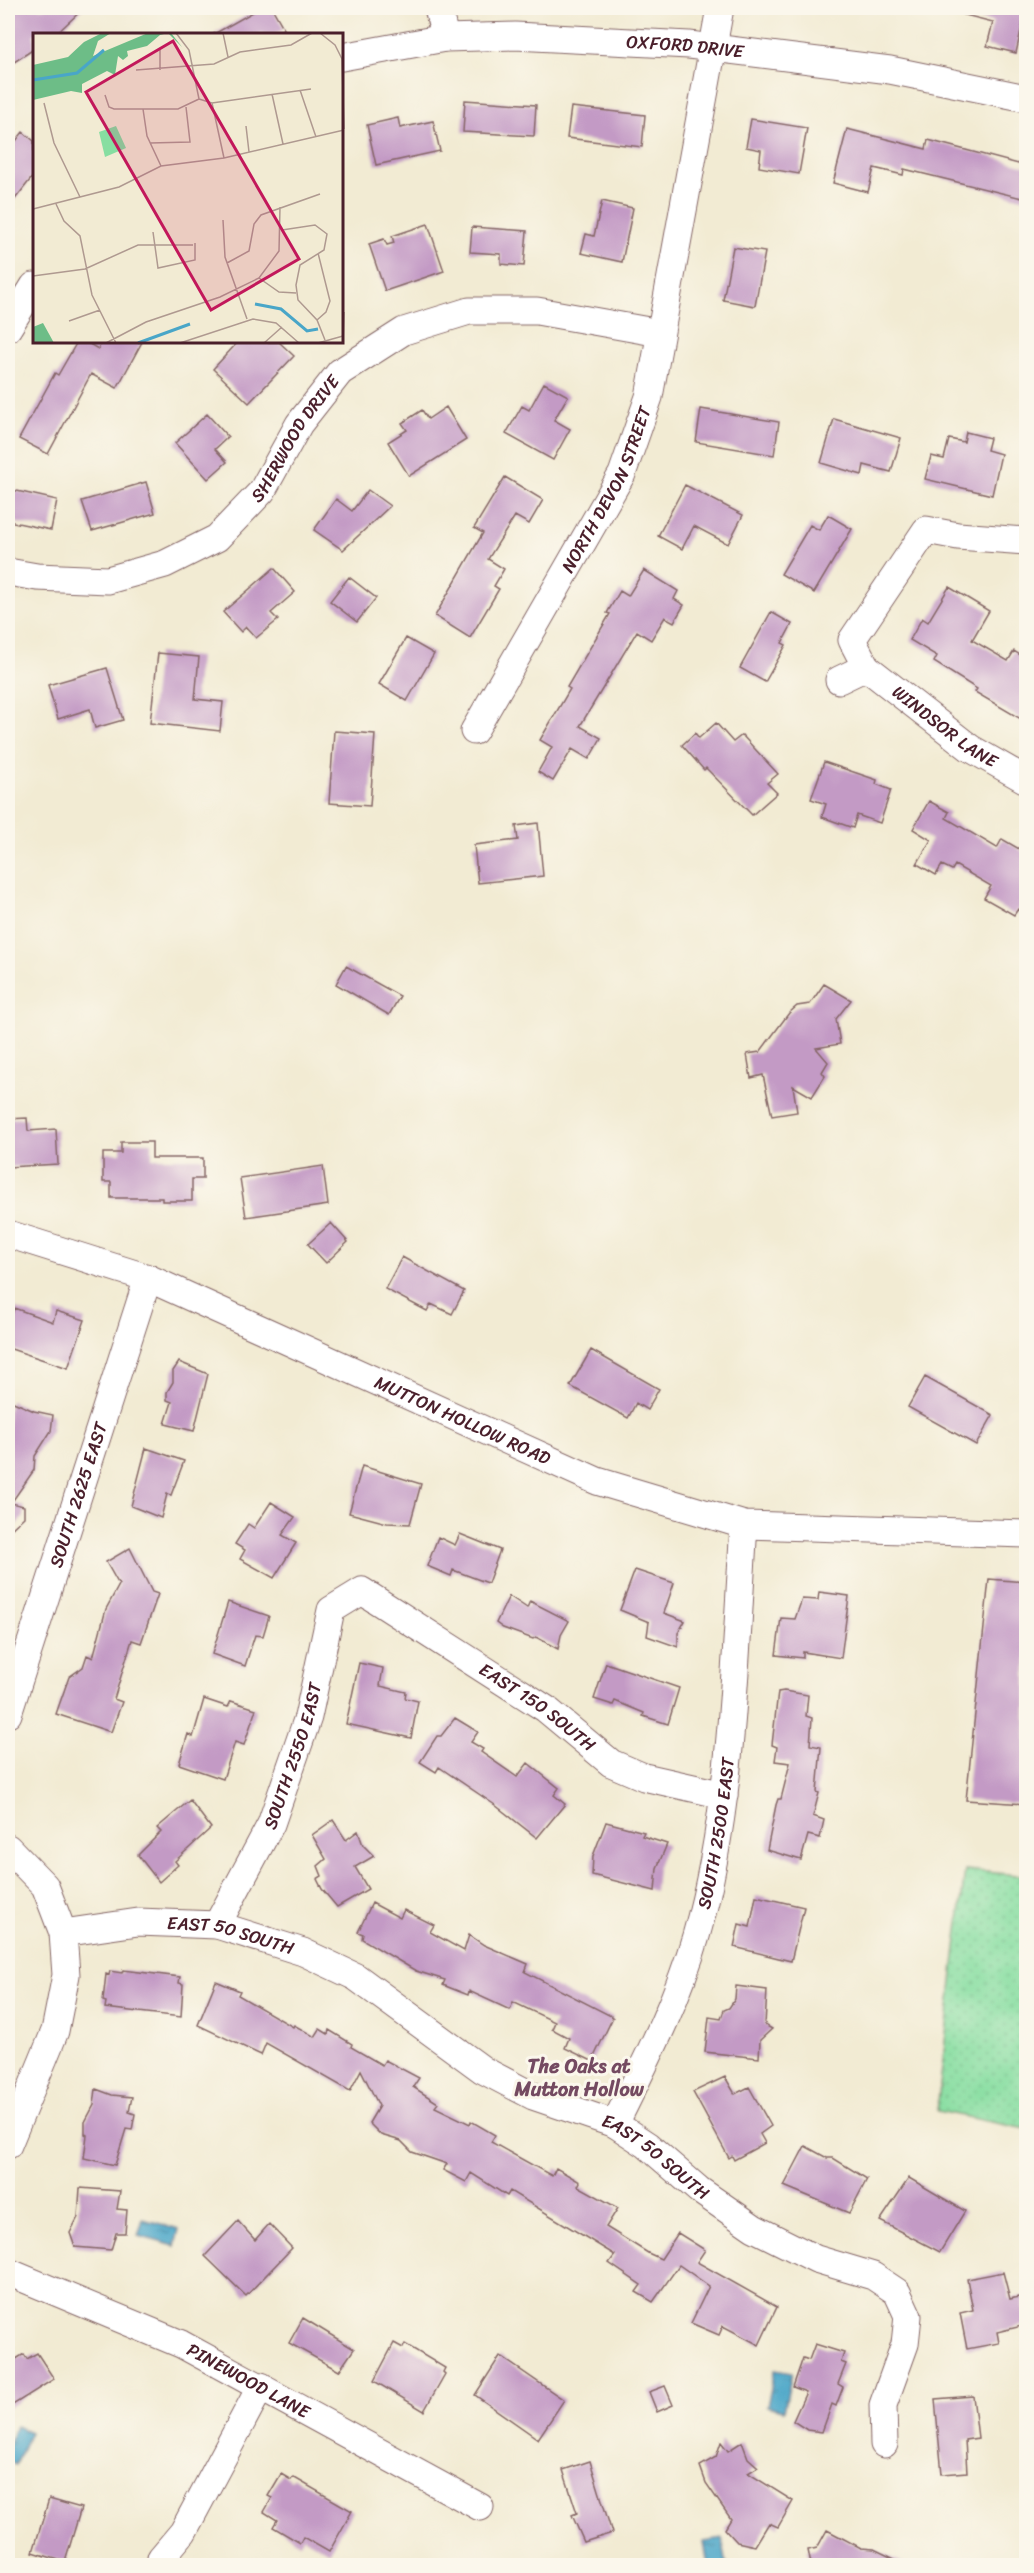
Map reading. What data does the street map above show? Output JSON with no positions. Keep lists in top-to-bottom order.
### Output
{
  "streets": {
    "street": [
      "OXFORD DRIVE",
      "SHERWOOD DRIVE",
      "NORTH DEVON STREET",
      "WINDSOR LANE",
      "MUTTON HOLLOW ROAD",
      "SOUTH 2625 EAST",
      "EAST 150 SOUTH",
      "SOUTH 2550 EAST",
      "SOUTH 2500 EAST",
      "EAST 50 SOUTH",
      "PINEWOOD LANE"
    ]
  },
  "crossings": [
    ["OXFORD DRIVE", "NORTH DEVON STREET"],
    ["SHERWOOD DRIVE", "NORTH DEVON STREET"],
    ["MUTTON HOLLOW ROAD", "SOUTH 2625 EAST"],
    ["MUTTON HOLLOW ROAD", "SOUTH 2500 EAST"],
    ["EAST 150 SOUTH", "SOUTH 2550 EAST"],
    ["EAST 150 SOUTH", "SOUTH 2500 EAST"],
    ["SOUTH 2550 EAST", "EAST 50 SOUTH"],
    ["SOUTH 2500 EAST", "EAST 50 SOUTH"]
  ],
  "districts": ["The Oaks at Mutton Hollow"]
}
